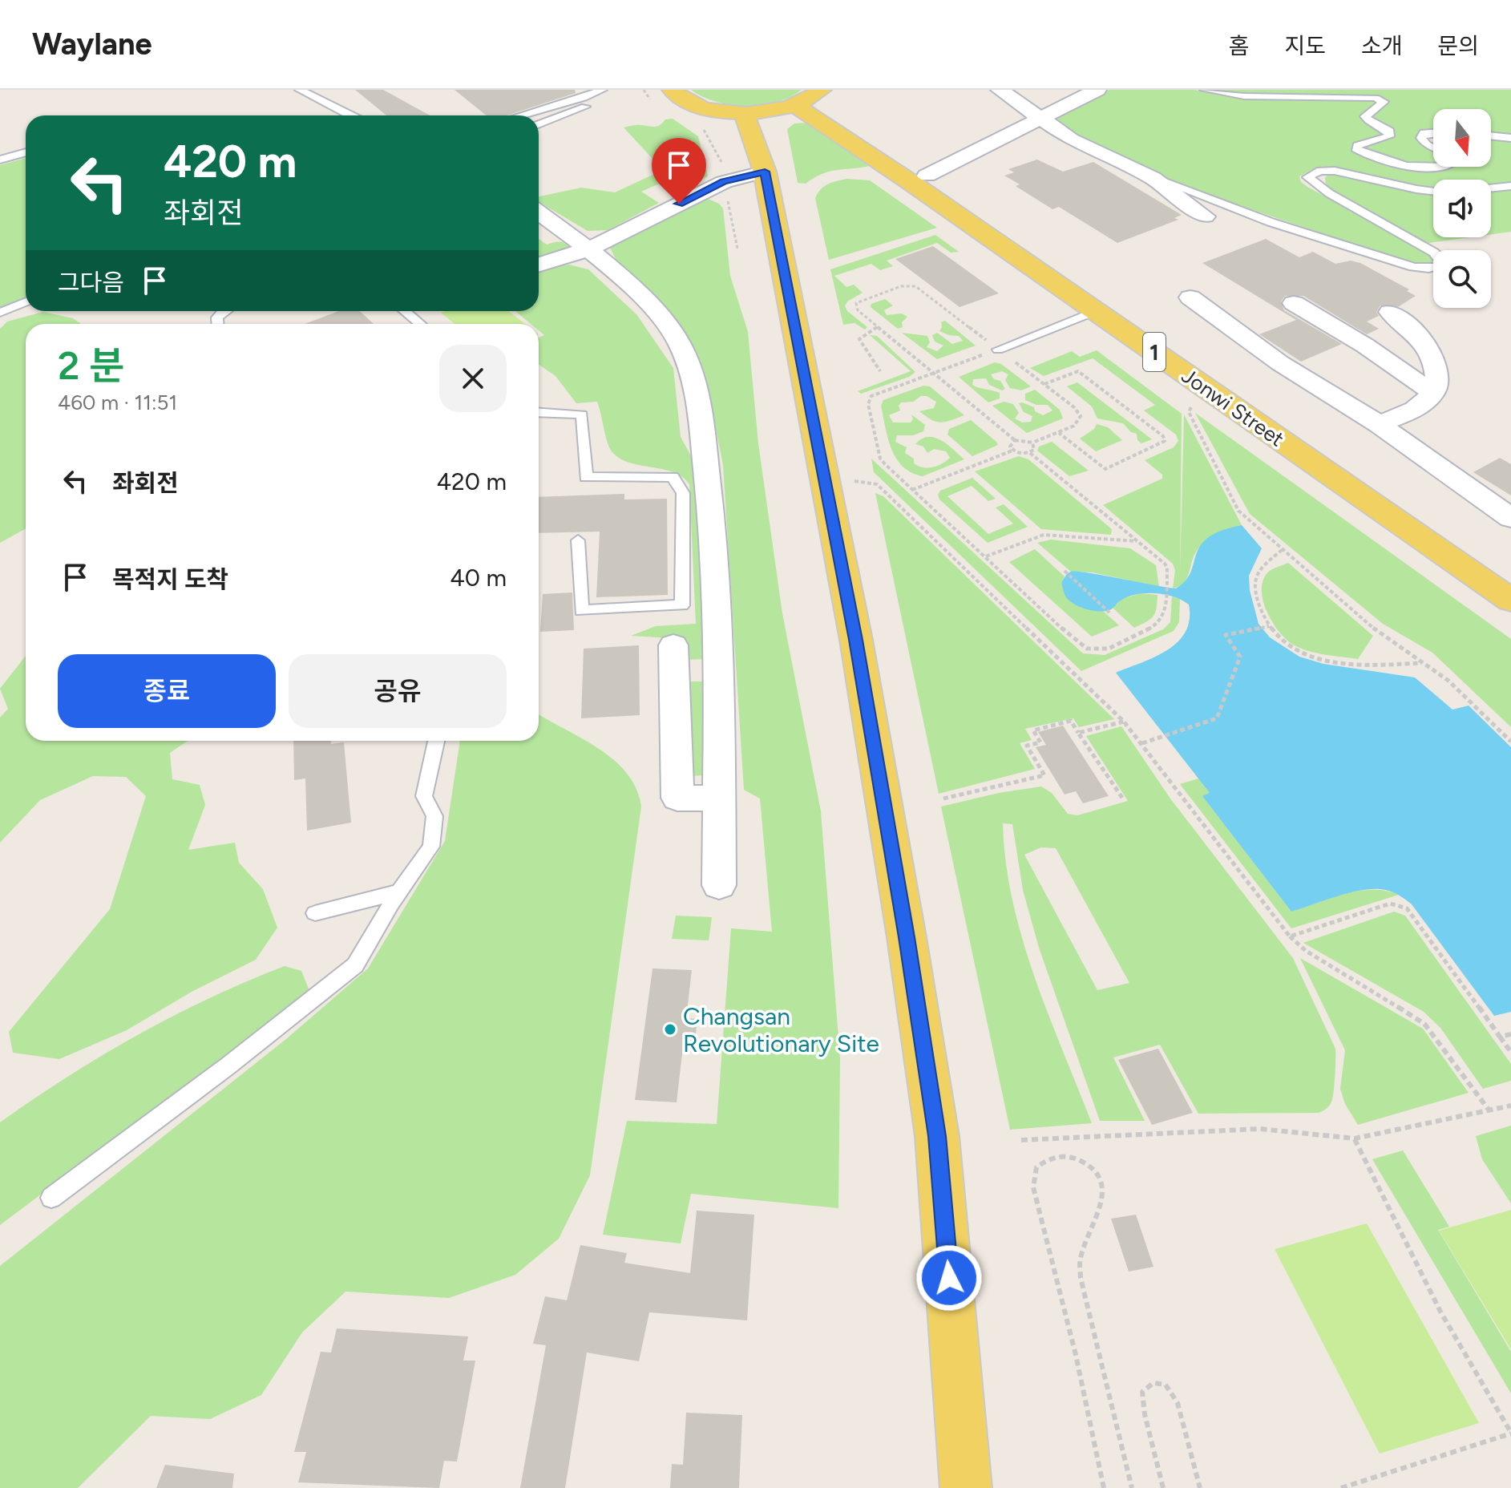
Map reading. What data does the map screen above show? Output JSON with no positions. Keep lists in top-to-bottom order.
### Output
{
  "streets": {
    "main road": ["1", "Jonwi Street"]
  },
  "places": ["Changsan Revolutionary Site"],
  "north": "bottom",
  "page": {
    "header": "Waylane",
    "nav": [
      "홈",
      "지도",
      "소개",
      "문의"
    ],
    "turn": ["420 m", "좌회전"],
    "then": "그다음",
    "heading": ["2 분", "460 m · 11:51"],
    "list": [
      {
        "name": "좌회전",
        "value": "420 m"
      },
      {
        "name": "목적지 도착",
        "value": "40 m"
      }
    ],
    "buttons": ["종료", "공유"]
  }
}
